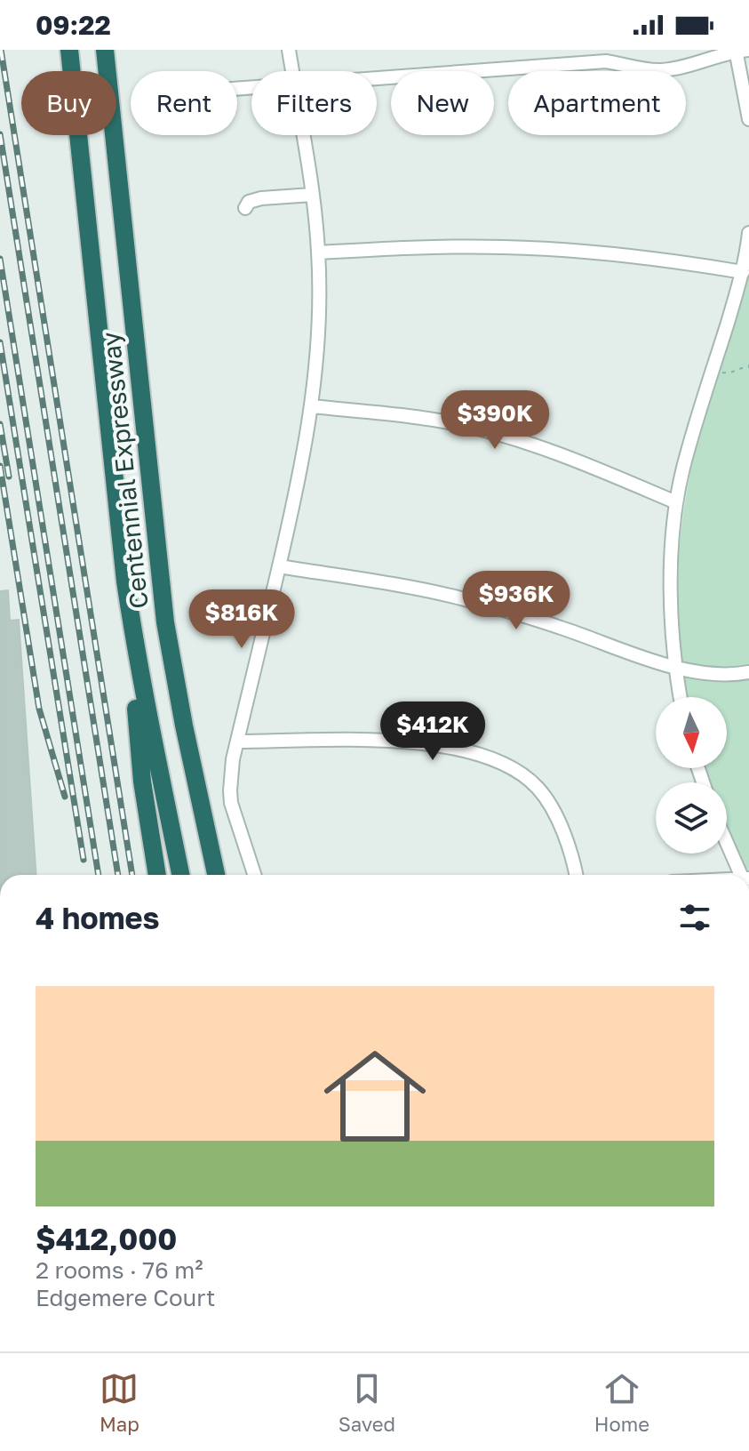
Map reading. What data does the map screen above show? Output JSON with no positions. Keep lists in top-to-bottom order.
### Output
{
  "streets": {
    "highway": ["Centennial Expressway"]
  },
  "north": "bottom",
  "page": {
    "status": "09:22",
    "chip": [
      "Buy",
      "Rent",
      "Filters",
      "New",
      "Apartment"
    ],
    "price": [
      "$390K",
      "$936K",
      "$816K",
      "$412K"
    ],
    "heading": "4 homes",
    "list": [
      {
        "name": "$412,000",
        "note": "2 rooms · 76 m² · Edgemere Court"
      }
    ],
    "tabs": ["Map", "Saved", "Home"]
  }
}
